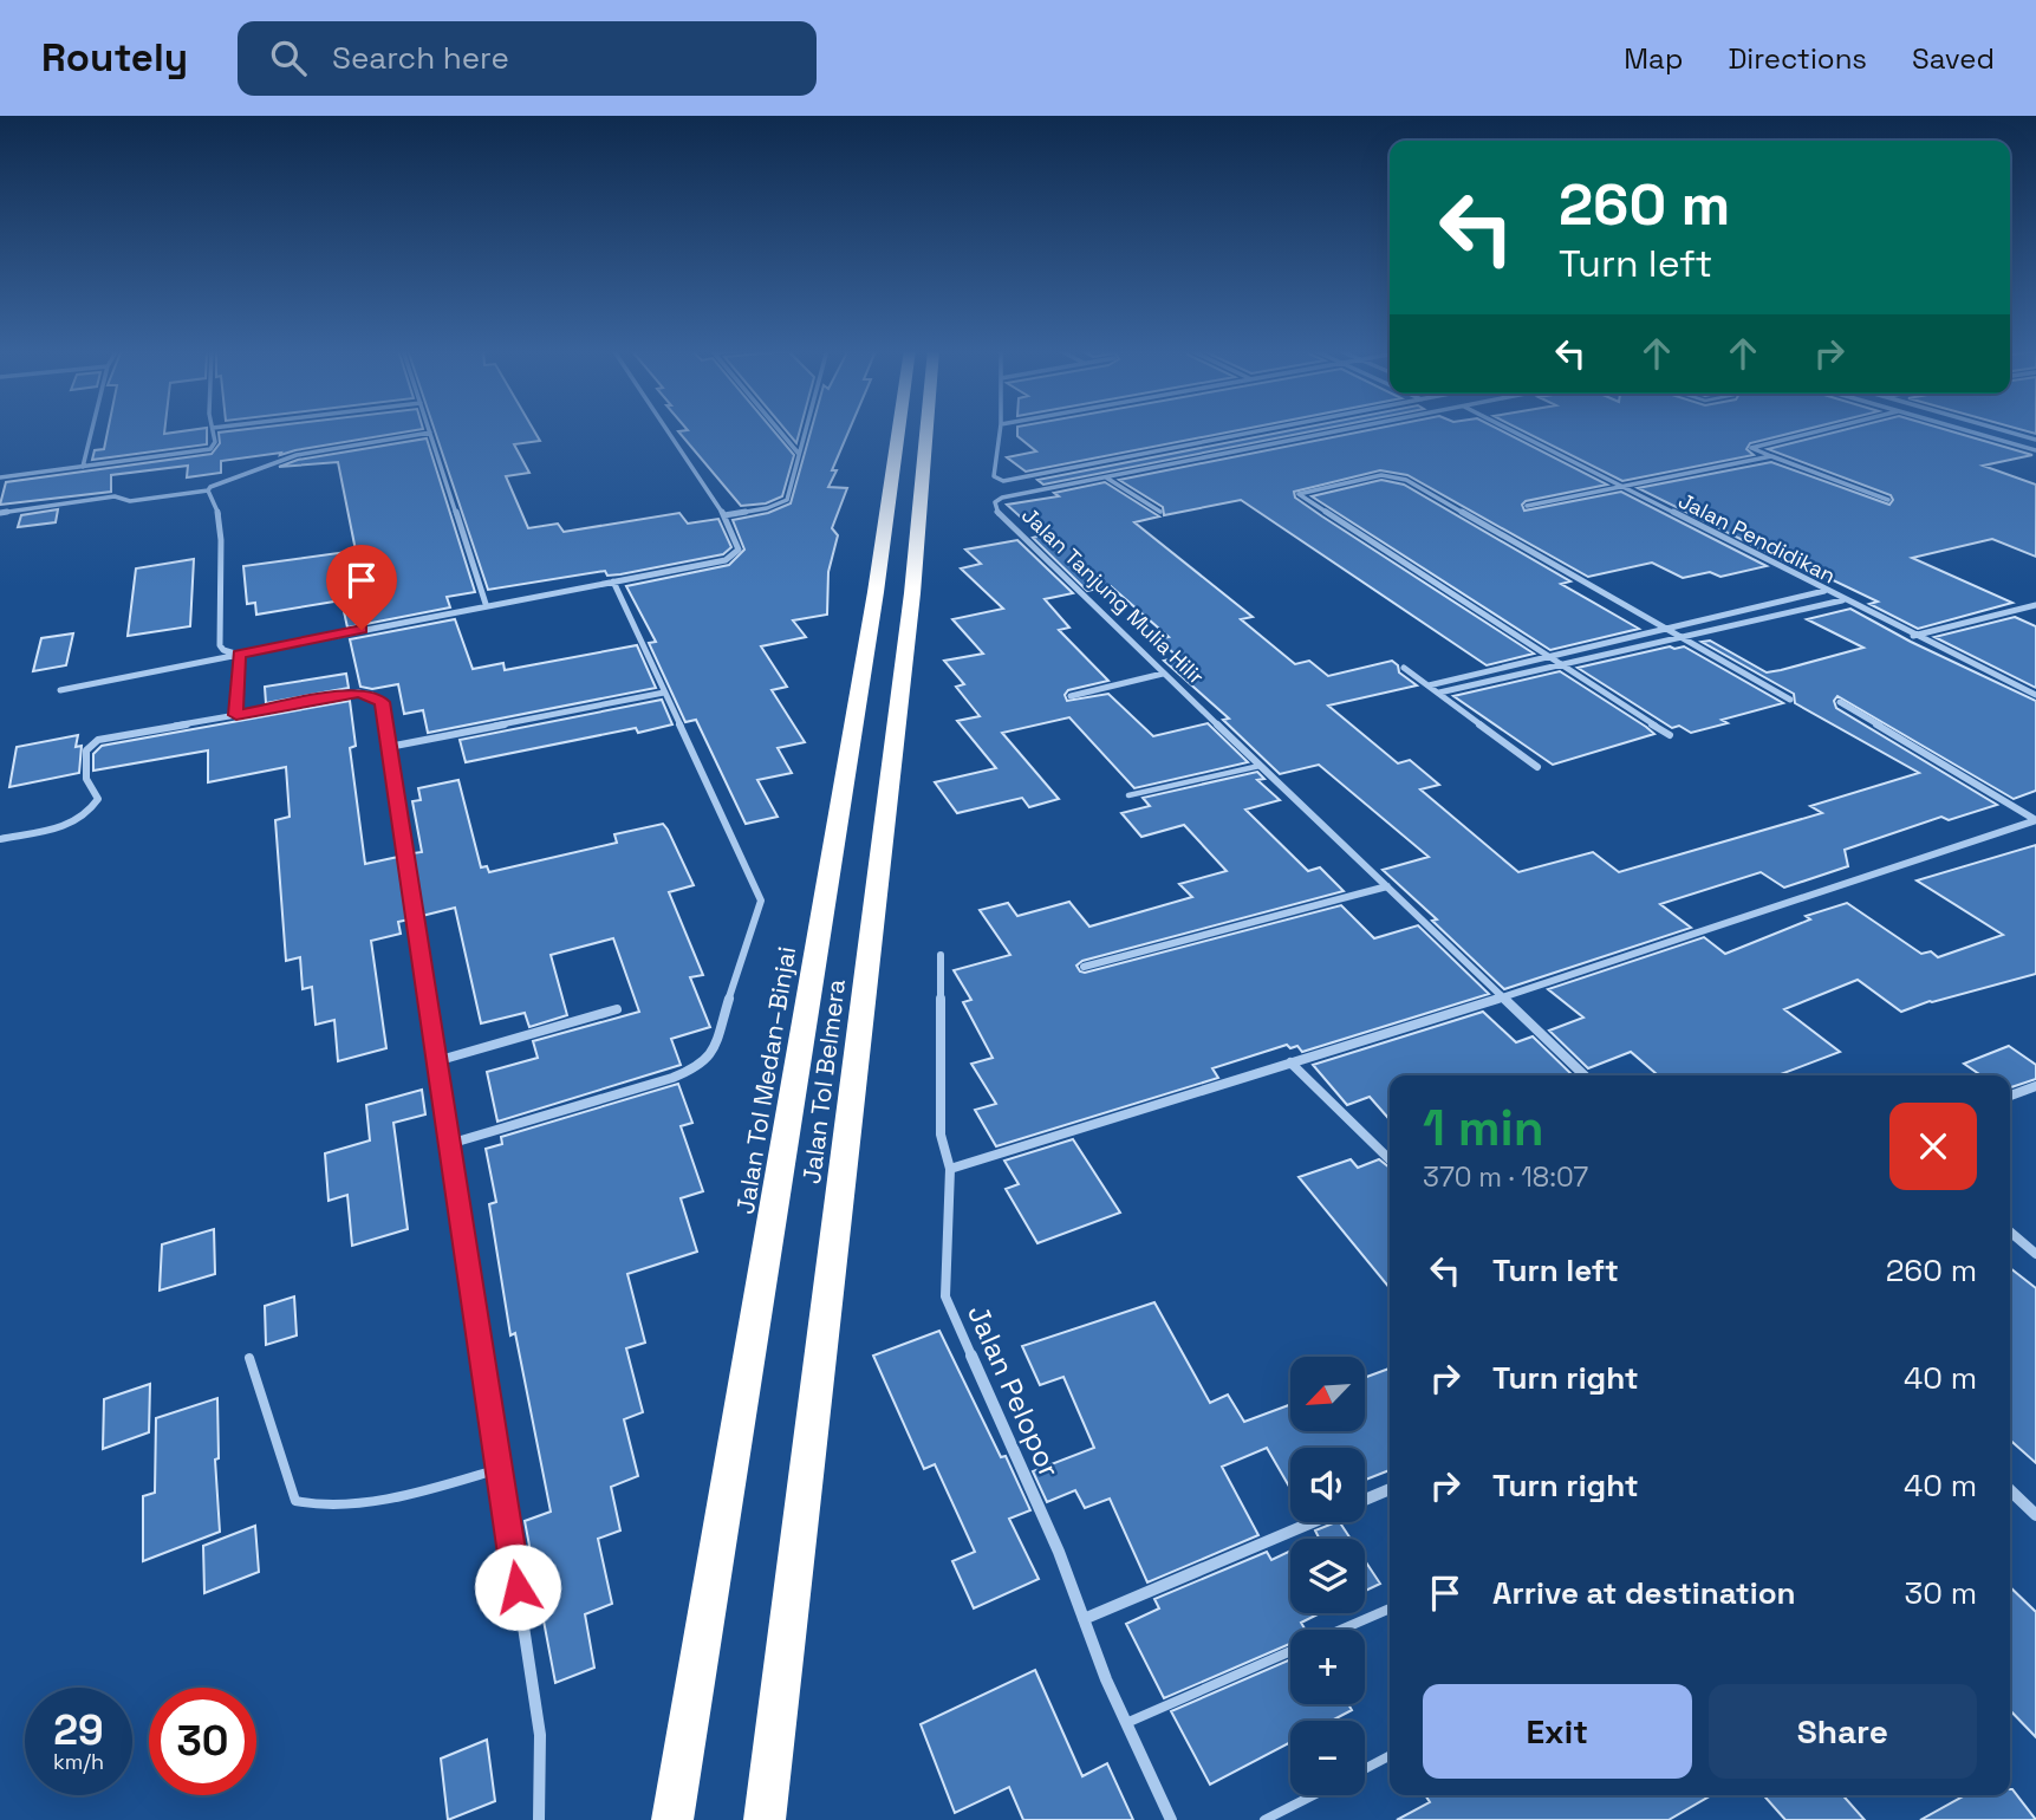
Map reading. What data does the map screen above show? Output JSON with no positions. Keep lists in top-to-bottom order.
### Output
{
  "streets": {
    "highway": ["Jalan Tol Medan–Binjai", "Jalan Tol Belmera"],
    "street": ["Jalan Pendidikan", "Jalan Tanjung Mulia Hilir", "Jalan Pelopor"]
  },
  "north": "bottom left",
  "page": {
    "header": "Routely",
    "search": "Search here",
    "nav": ["Map", "Directions", "Saved"],
    "turn": ["260 m", "Turn left"],
    "heading": ["1 min", "370 m · 18:07"],
    "list": [
      {
        "name": "Turn left",
        "value": "260 m"
      },
      {
        "name": "Turn right",
        "value": "40 m"
      },
      {
        "name": "Turn right",
        "value": "40 m"
      },
      {
        "name": "Arrive at destination",
        "value": "30 m"
      }
    ],
    "map_buttons": ["+", "−"],
    "buttons": ["Exit", "Share"],
    "speed": "29 km/h",
    "limit": "30"
  }
}
